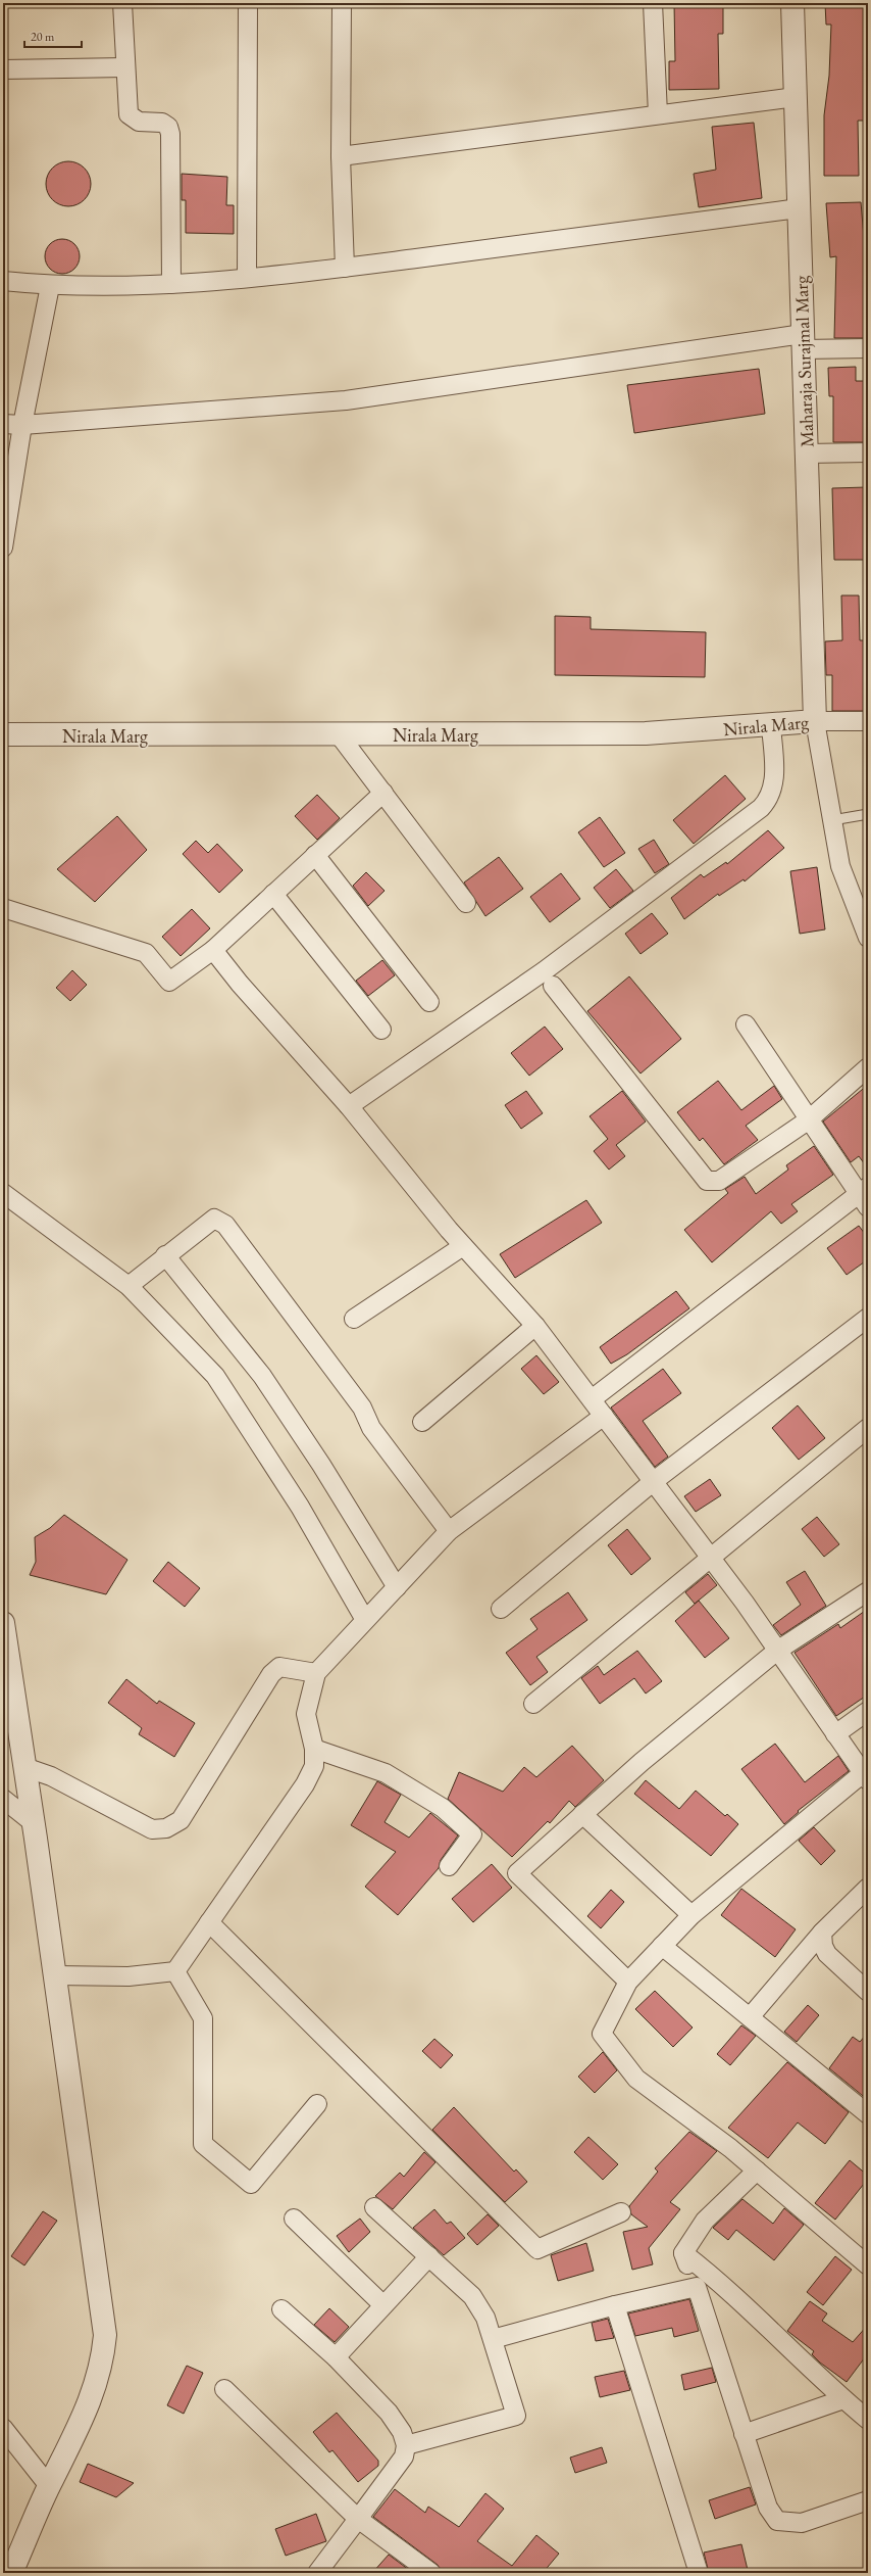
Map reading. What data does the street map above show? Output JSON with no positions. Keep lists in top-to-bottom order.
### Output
{
  "streets": {
    "street": ["Maharaja Surajmal Marg", "Nirala Marg"]
  },
  "crossings": [
    ["Maharaja Surajmal Marg", "Nirala Marg"]
  ],
  "scale_bar": "20 m"
}
